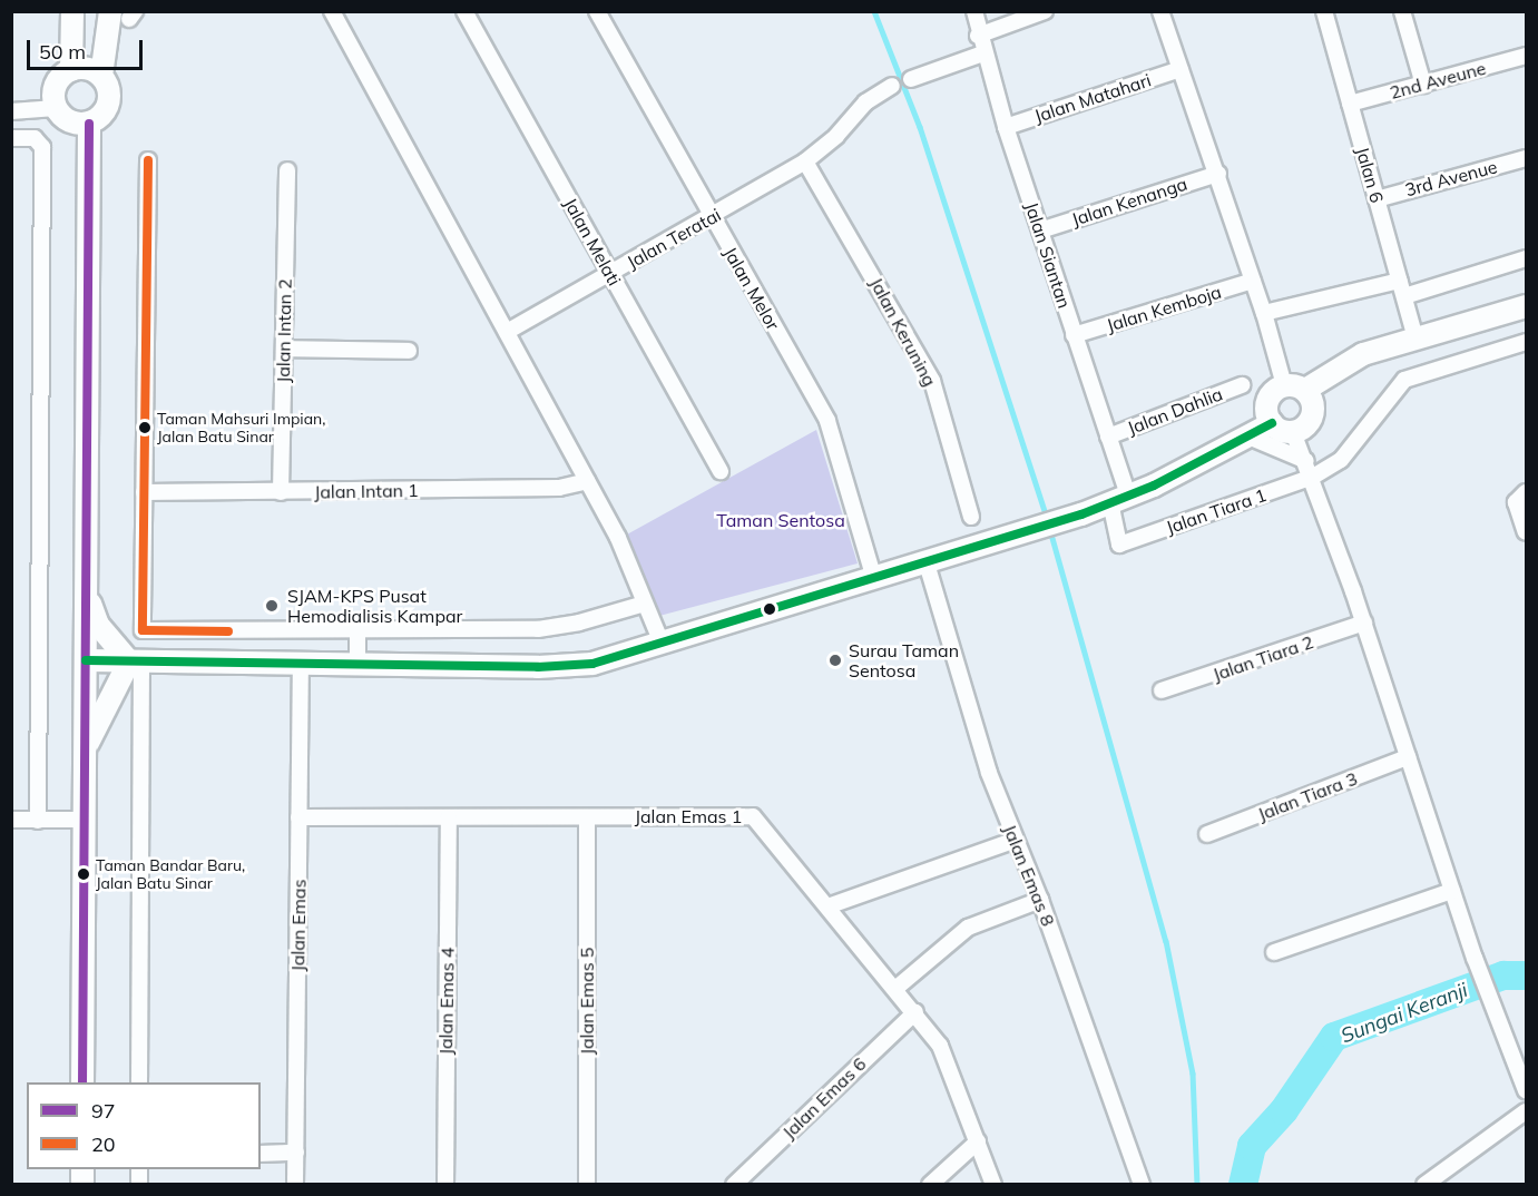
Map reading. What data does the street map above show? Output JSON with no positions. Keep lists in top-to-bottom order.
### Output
{
  "streets": {
    "street": [
      "2nd Aveune",
      "Jalan Matahari",
      "Jalan 6",
      "3rd Avenue",
      "Jalan Kenanga",
      "Jalan Teratai",
      "Jalan Melati",
      "Jalan Siantan",
      "Jalan Melor",
      "Jalan Kemboja",
      "Jalan Intan 2",
      "Jalan Keruning",
      "Jalan Dahlia",
      "Jalan Intan 1",
      "Jalan Tiara 1",
      "Jalan Tiara 2",
      "Jalan Tiara 3",
      "Jalan Emas 1",
      "Jalan Emas 8",
      "Jalan Emas",
      "Jalan Emas 4",
      "Jalan Emas 5",
      "Jalan Emas 6"
    ]
  },
  "crossings": [
    ["2nd Aveune", "Jalan 6"],
    ["Jalan Matahari", "Jalan Siantan"],
    ["Jalan 6", "3rd Avenue"],
    ["Jalan Kenanga", "Jalan Siantan"],
    ["Jalan Teratai", "Jalan Melati"],
    ["Jalan Teratai", "Jalan Melor"],
    ["Jalan Teratai", "Jalan Keruning"],
    ["Jalan Siantan", "Jalan Kemboja"],
    ["Jalan Siantan", "Jalan Dahlia"],
    ["Jalan Siantan", "Jalan Tiara 1"],
    ["Jalan Intan 2", "Jalan Intan 1"],
    ["Jalan Emas 1", "Jalan Emas"],
    ["Jalan Emas 1", "Jalan Emas 4"],
    ["Jalan Emas 1", "Jalan Emas 5"],
    ["Jalan Emas 1", "Jalan Emas 6"]
  ],
  "water": ["Sungai Keranji"],
  "parks": ["Taman Sentosa"],
  "places": [
    "Taman Mahsuri Impian, Jalan Batu Sinar",
    "SJAM-KPS Pusat Hemodialisis Kampar",
    "Surau Taman Sentosa",
    "Taman Bandar Baru, Jalan Batu Sinar"
  ],
  "lines": ["transit line 97", "transit line 20"],
  "legend": ["97", "20"],
  "scale_bar": "50 m"
}
